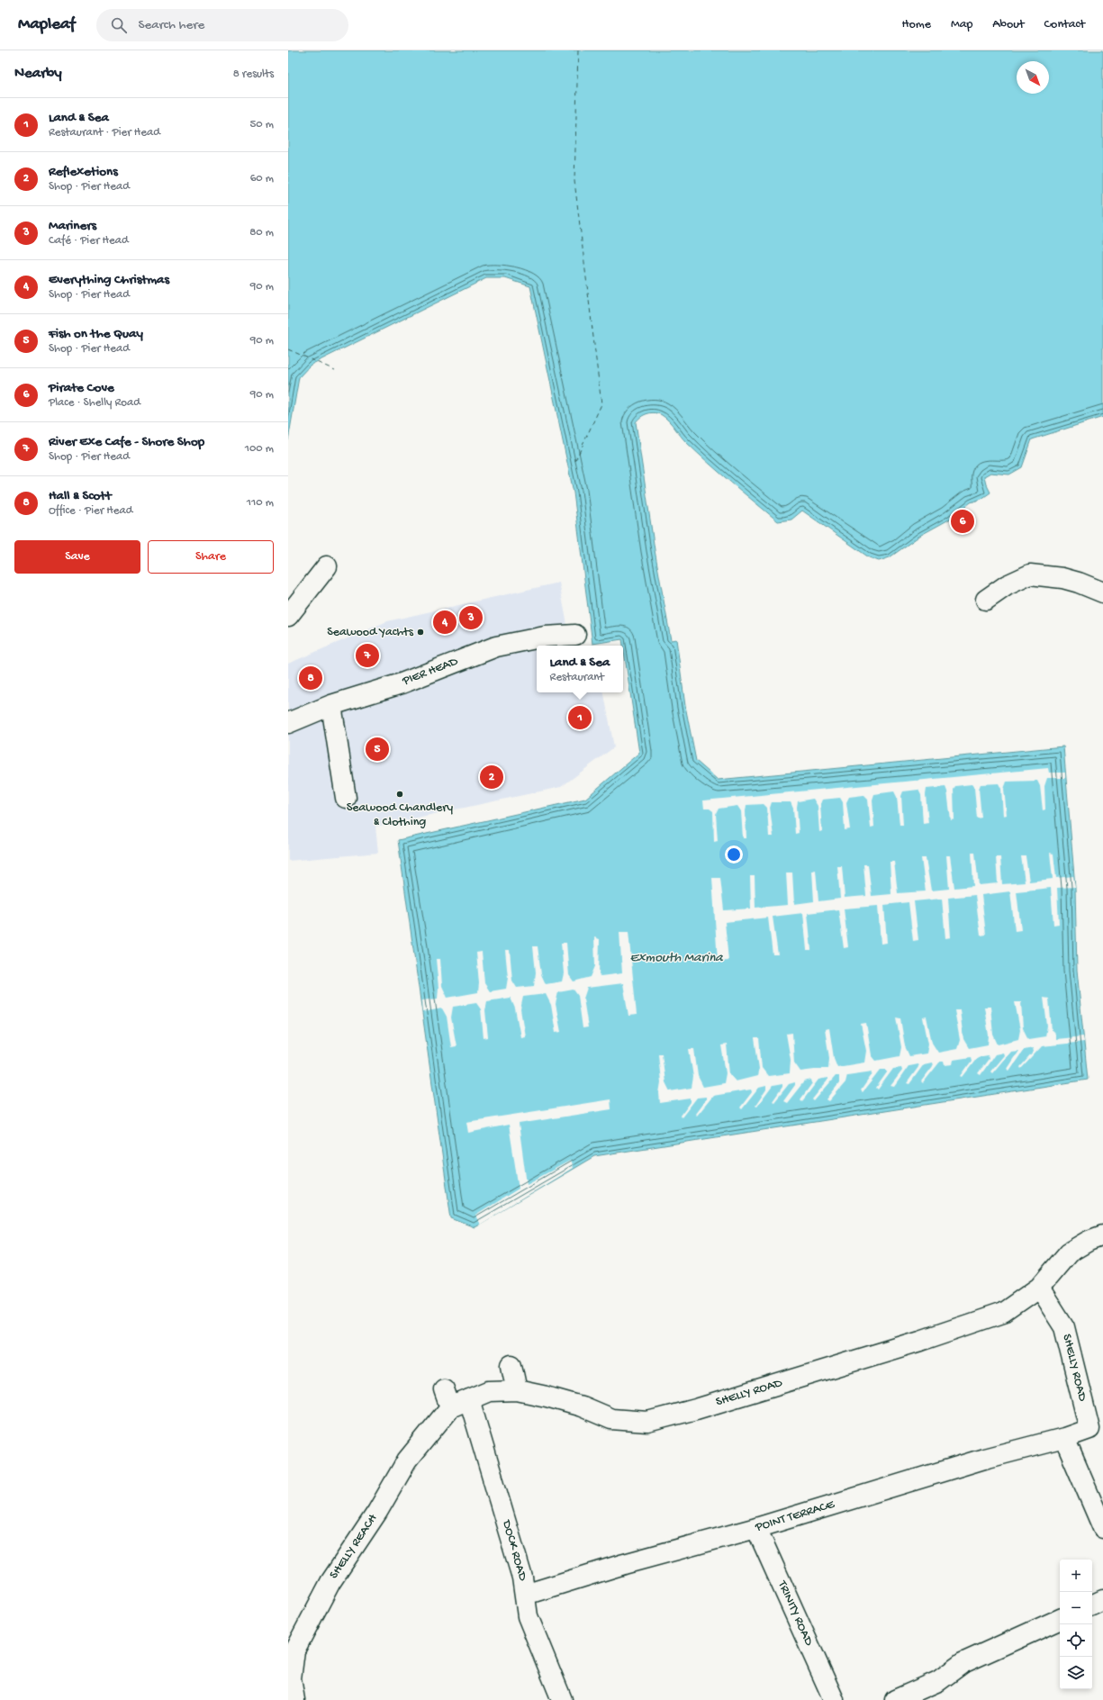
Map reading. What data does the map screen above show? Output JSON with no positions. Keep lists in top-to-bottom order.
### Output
{
  "streets": {
    "street": [
      "PIER HEAD",
      "SHELLY ROAD",
      "POINT TERRACE",
      "SHELLY REACH",
      "DOCK ROAD",
      "TRINITY ROAD"
    ]
  },
  "crossings": [
    ["SHELLY ROAD", "POINT TERRACE"],
    ["SHELLY ROAD", "SHELLY REACH"],
    ["SHELLY ROAD", "DOCK ROAD"],
    ["POINT TERRACE", "DOCK ROAD"],
    ["POINT TERRACE", "TRINITY ROAD"]
  ],
  "water": ["Exmouth Marina"],
  "places": ["Seawood Yachts", "Seawood Chandlery & Clothing"],
  "north": "bottom right",
  "page": {
    "header": "Mapleaf",
    "search": "Search here",
    "nav": [
      "Home",
      "Map",
      "About",
      "Contact"
    ],
    "heading": ["Nearby", "8 results"],
    "list": [
      {
        "mark": "1",
        "name": "Land & Sea",
        "note": "Restaurant · Pier Head",
        "value": "50 m"
      },
      {
        "mark": "2",
        "name": "Reflexetions",
        "note": "Shop · Pier Head",
        "value": "60 m"
      },
      {
        "mark": "3",
        "name": "Mariners",
        "note": "Café · Pier Head",
        "value": "80 m"
      },
      {
        "mark": "4",
        "name": "Everything Christmas",
        "note": "Shop · Pier Head",
        "value": "90 m"
      },
      {
        "mark": "5",
        "name": "Fish on the Quay",
        "note": "Shop · Pier Head",
        "value": "90 m"
      },
      {
        "mark": "6",
        "name": "Pirate Cove",
        "note": "Place · Shelly Road",
        "value": "90 m"
      },
      {
        "mark": "7",
        "name": "River Exe Cafe - Shore Shop",
        "note": "Shop · Pier Head",
        "value": "100 m"
      },
      {
        "mark": "8",
        "name": "Hall & Scott",
        "note": "Office · Pier Head",
        "value": "110 m"
      }
    ],
    "pins": [
      "6",
      "3",
      "4",
      "7",
      "8",
      "1",
      "5",
      "2"
    ],
    "buttons": ["Save", "Share"],
    "popup": ["Land & Sea", "Restaurant"],
    "map_buttons": ["+", "−"]
  }
}
